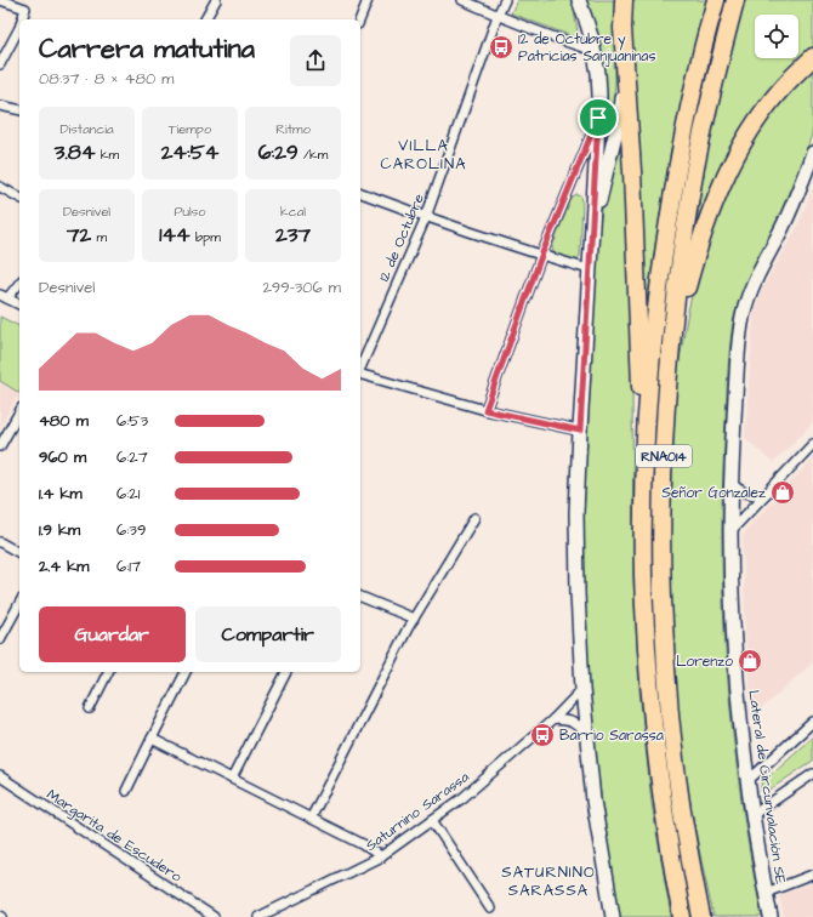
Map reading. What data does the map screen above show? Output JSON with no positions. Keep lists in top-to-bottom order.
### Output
{
  "streets": {
    "highway": ["RNA014"],
    "street": [
      "12 de Octubre",
      "Lateral de Circunvalación SE",
      "Saturnino Sarassa",
      "Margarita de Escudero"
    ]
  },
  "districts": ["VILLA CAROLINA", "SATURNINO SARASSA"],
  "places": {
    "bus stop": ["12 de Octubre y Patricias Sanjuaninas", "Barrio Sarassa"],
    "shop": ["Señor Gonzalez", "Lorenzo"]
  },
  "page": {
    "heading": ["Carrera matutina", "08:37 · 8 × 480 m"],
    "stats": [
      ["Distancia", "3.84 km"],
      ["Tiempo", "24:54"],
      ["Ritmo", "6:29 /km"],
      ["Desnivel", "72 m"],
      ["Pulso", "144 bpm"],
      ["kcal", "237"]
    ],
    "chart": ["Desnivel", "299–306 m"],
    "list": [
      {
        "name": "480 m",
        "note": "6:53"
      },
      {
        "name": "960 m",
        "note": "6:27"
      },
      {
        "name": "1.4 km",
        "note": "6:21"
      },
      {
        "name": "1.9 km",
        "note": "6:39"
      },
      {
        "name": "2.4 km",
        "note": "6:17"
      }
    ],
    "buttons": ["Guardar", "Compartir"]
  }
}
